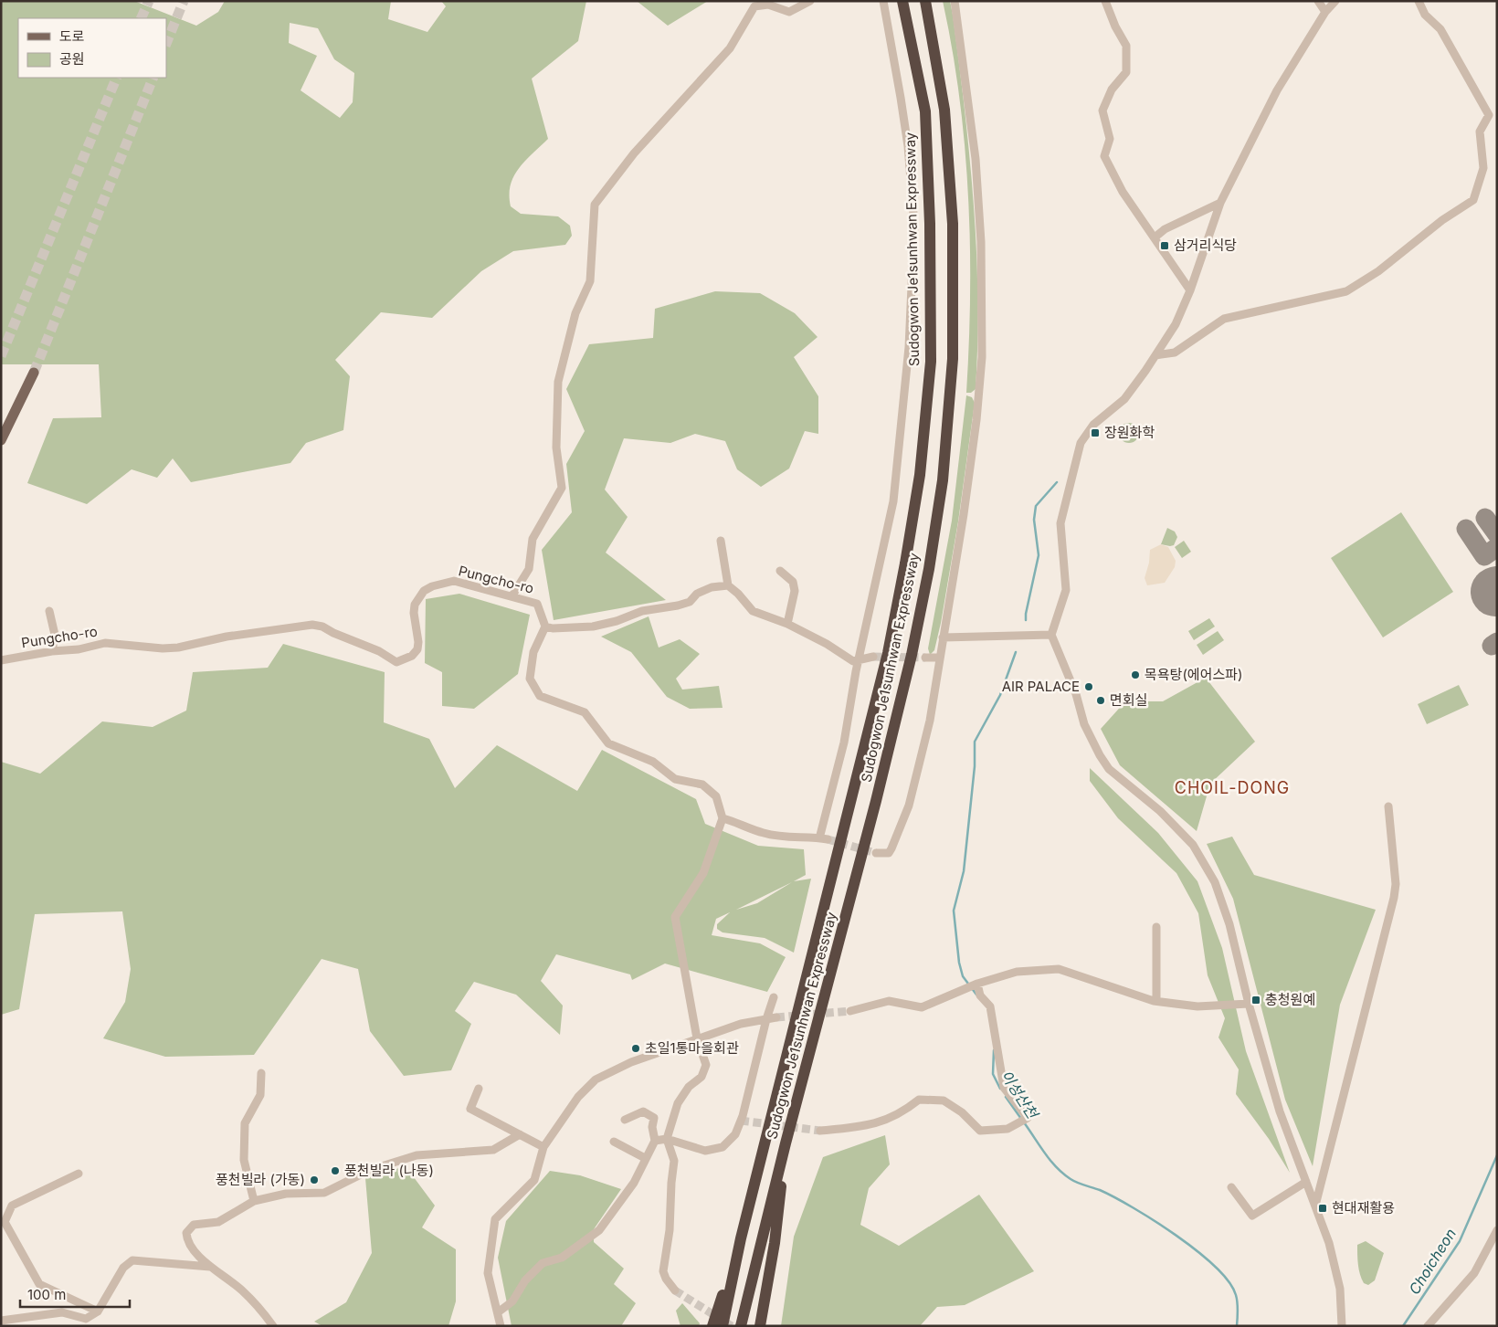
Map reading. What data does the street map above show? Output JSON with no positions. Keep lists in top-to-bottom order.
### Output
{
  "streets": {
    "highway": ["Sudogwon Je1sunhwan Expressway"],
    "street": ["Pungcho-ro"]
  },
  "districts": ["CHOIL-DONG"],
  "water": ["이성산천", "Choicheon"],
  "places": {
    "transit": [
      "삼거리식당",
      "장원화학",
      "충청원예",
      "현대재활용"
    ],
    "other": [
      "목욕탕(에어스파)",
      "AIR PALACE",
      "면회실",
      "초일1통마을회관",
      "풍천빌라 (나동)",
      "풍천빌라 (가동)"
    ]
  },
  "legend": ["도로", "공원"],
  "scale_bar": "100 m"
}
